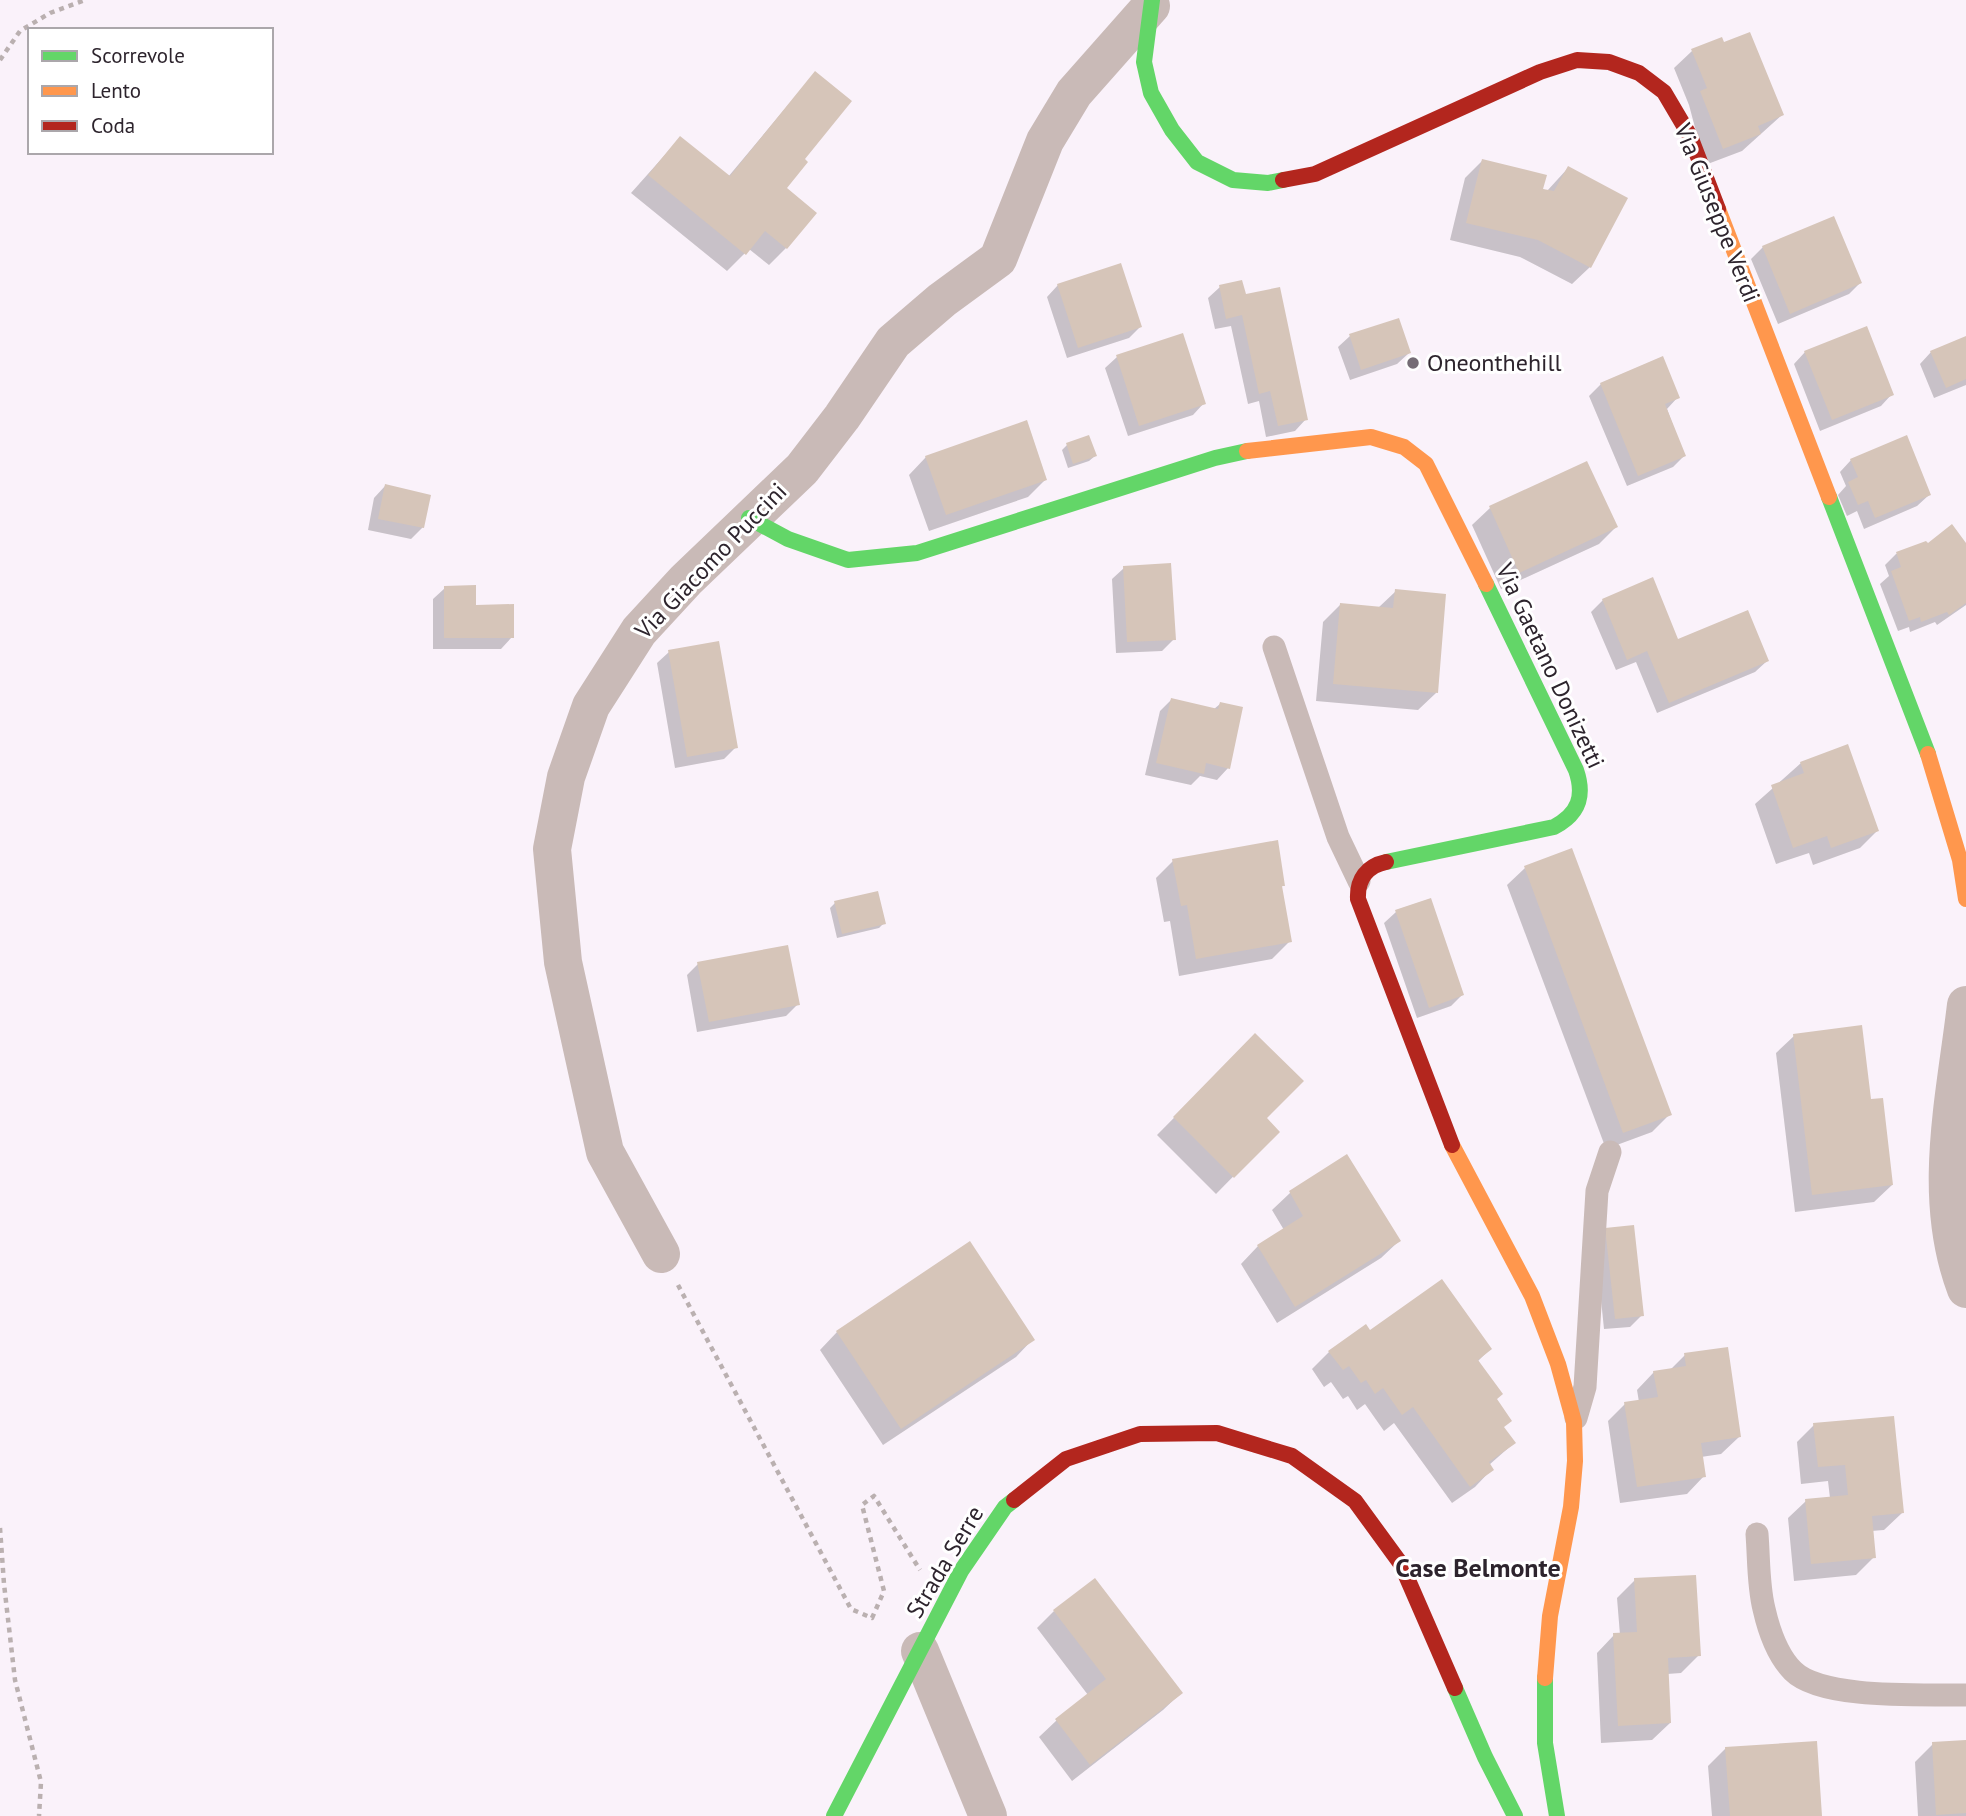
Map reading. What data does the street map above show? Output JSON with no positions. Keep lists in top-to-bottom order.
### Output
{
  "streets": {
    "street": [
      "Via Giuseppe Verdi",
      "Via Giacomo Puccini",
      "Via Gaetano Donizetti",
      "Strada Serre"
    ]
  },
  "crossings": [
    ["Via Giuseppe Verdi", "Via Giacomo Puccini"],
    ["Via Giacomo Puccini", "Via Gaetano Donizetti"]
  ],
  "districts": ["Case Belmonte"],
  "places": ["Oneonthehill"],
  "legend": ["Scorrevole", "Lento", "Coda"]
}
